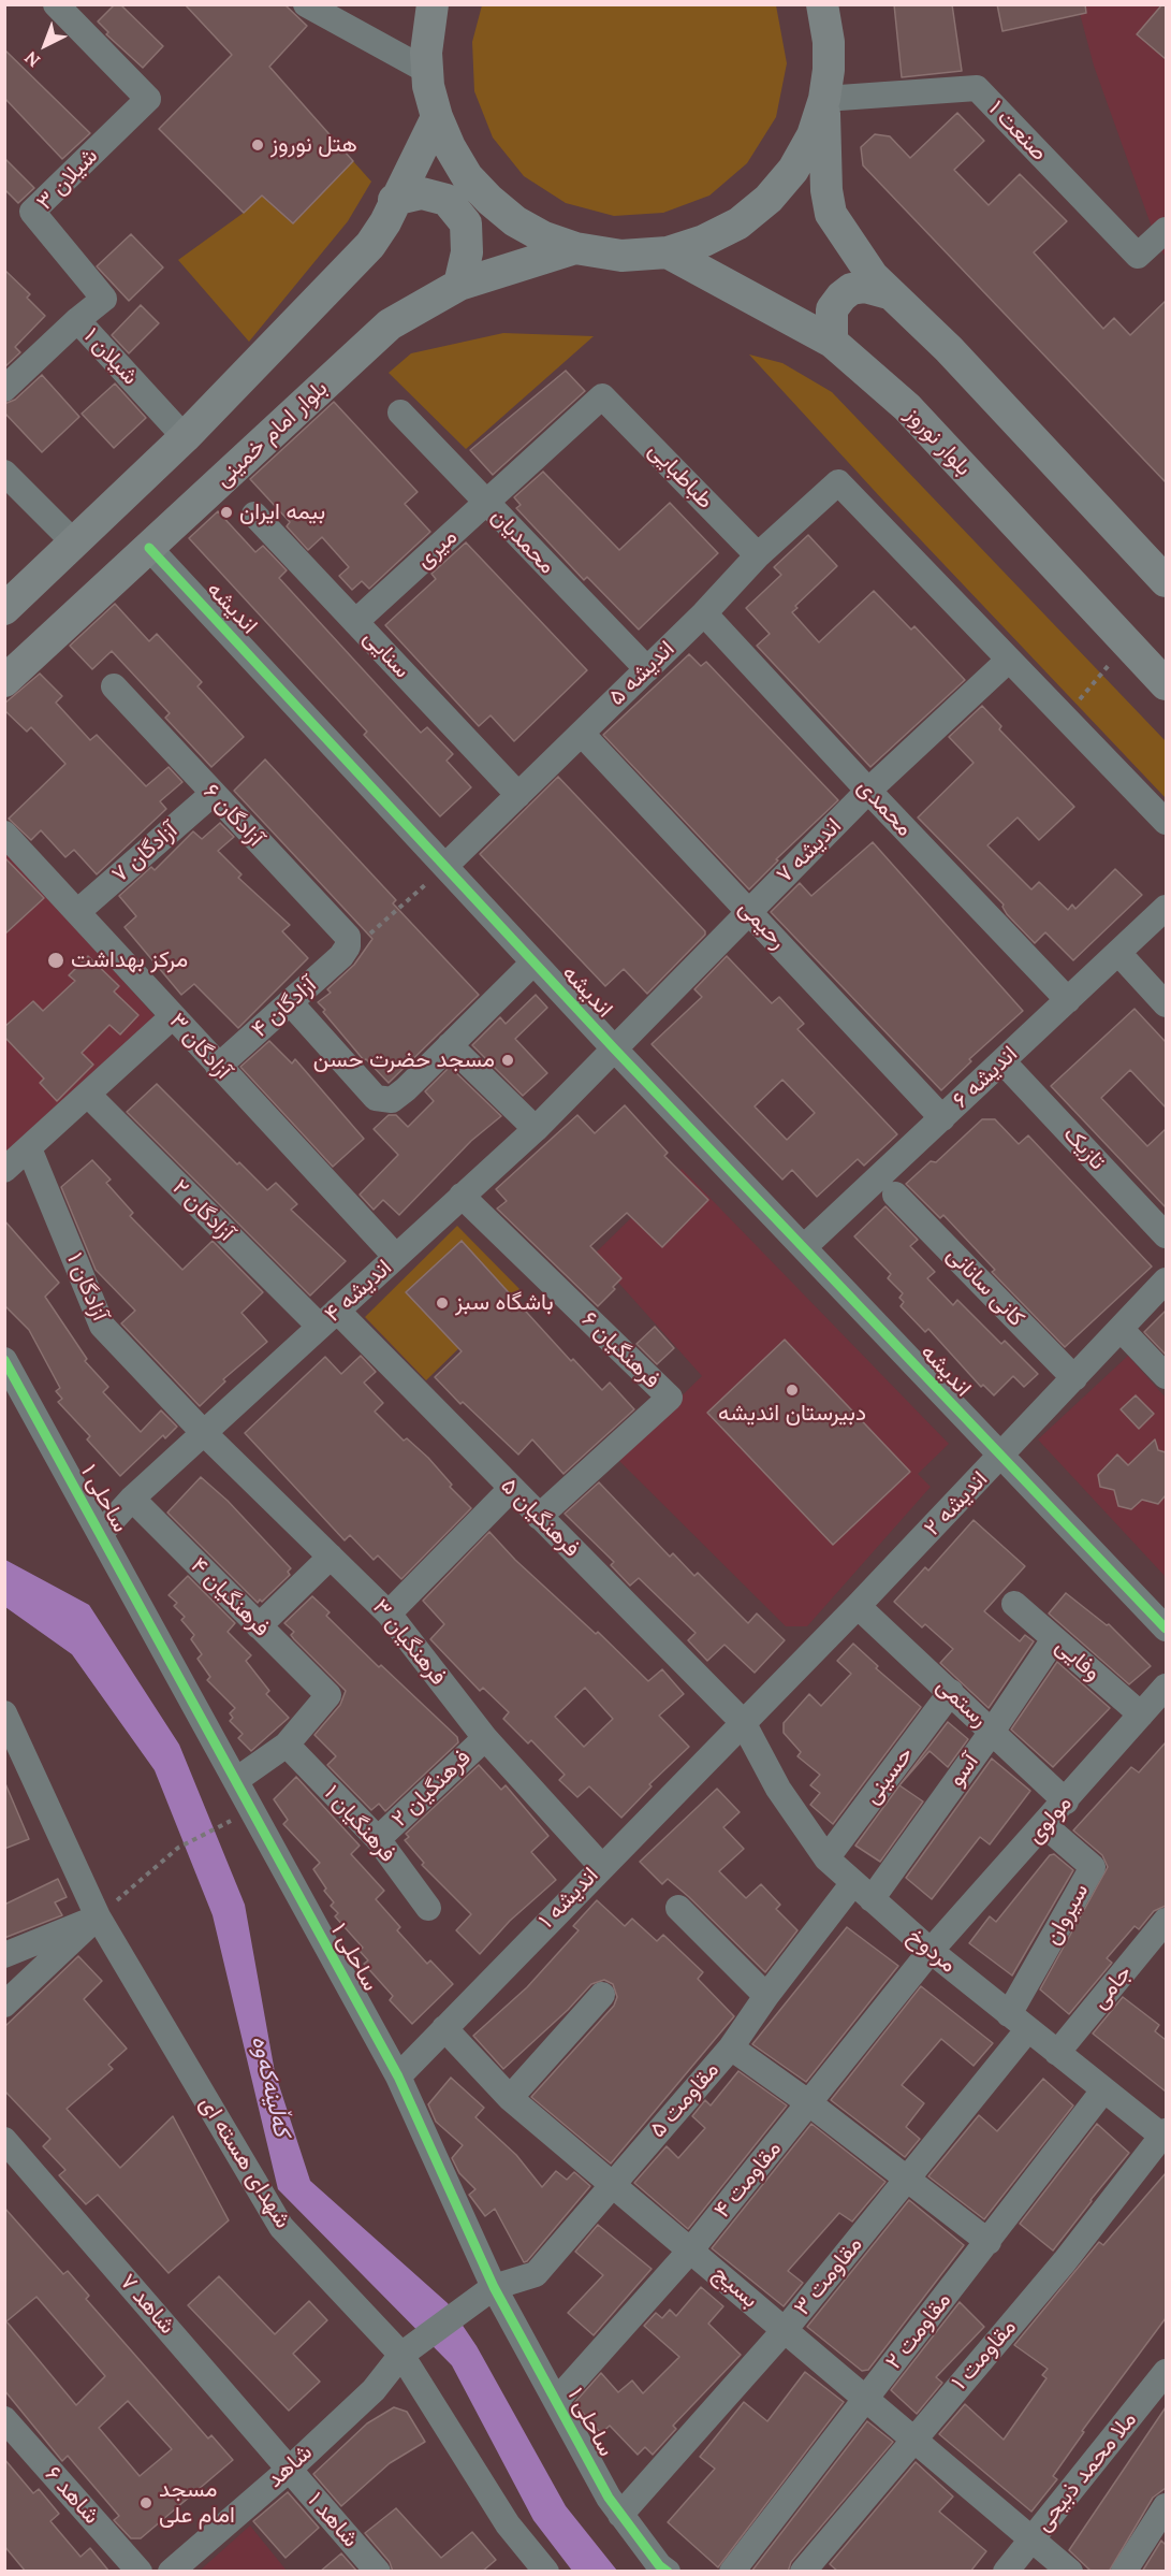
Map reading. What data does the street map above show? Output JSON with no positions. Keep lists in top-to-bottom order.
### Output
{
  "streets": {
    "main road": ["بلوار امام خمینی", "بلوار نوروز"],
    "street": [
      "صنعت ۱",
      "شیلان ۳",
      "شیلان ۱",
      "طباطبایی",
      "محمدیان",
      "میری",
      "اندیشه",
      "سنایی",
      "اندیشه ۵",
      "محمدی",
      "آزادگان ۶",
      "اندیشه ۷",
      "آزادگان ۷",
      "رحیمی",
      "آزادگان ۴",
      "آزادگان ۳",
      "اندیشه ۶",
      "تازیک",
      "آزادگان ۲",
      "آزادگان ۱",
      "کانی سانانی",
      "اندیشه ۴",
      "فرهنگیان ۶",
      "ساحلی ۱",
      "اندیشه ۲",
      "فرهنگیان ۵",
      "فرهنگیان ۴",
      "فرهنگیان ۳",
      "وفایی",
      "رستمی",
      "آسو",
      "حسینی",
      "فرهنگیان ۲",
      "مولوی",
      "فرهنگیان ۱",
      "اندیشه ۱",
      "سیروان",
      "مردوخ",
      "جامی",
      "مقاومت ۵",
      "شهدای هسته ای",
      "مقاومت ۴",
      "مقاومت ۳",
      "بسیج",
      "شاهد ۷",
      "مقاومت ۲",
      "مقاومت ۱",
      "شاهد",
      "ملا محمد ذبیحی",
      "شاهد ۶",
      "شاهد ۱"
    ]
  },
  "crossings": [
    ["شیلان ۳", "شیلان ۱"],
    ["بلوار امام خمینی", "اندیشه"],
    ["طباطبایی", "میری"],
    ["طباطبایی", "اندیشه ۵"],
    ["محمدیان", "میری"],
    ["محمدیان", "اندیشه ۵"],
    ["میری", "سنایی"],
    ["اندیشه", "اندیشه ۵"],
    ["اندیشه", "اندیشه ۷"],
    ["اندیشه", "اندیشه ۶"],
    ["اندیشه", "اندیشه ۴"],
    ["اندیشه", "اندیشه ۲"],
    ["سنایی", "اندیشه ۵"],
    ["اندیشه ۵", "محمدی"],
    ["اندیشه ۵", "اندیشه ۷"],
    ["اندیشه ۵", "رحیمی"],
    ["محمدی", "اندیشه ۷"],
    ["محمدی", "اندیشه ۶"],
    ["آزادگان ۶", "آزادگان ۷"],
    ["آزادگان ۶", "آزادگان ۴"],
    ["اندیشه ۷", "رحیمی"],
    ["اندیشه ۷", "اندیشه ۴"],
    ["آزادگان ۷", "آزادگان ۳"],
    ["رحیمی", "اندیشه ۶"],
    ["آزادگان ۴", "آزادگان ۳"],
    ["آزادگان ۳", "اندیشه ۴"],
    ["اندیشه ۶", "تازیک"],
    ["آزادگان ۲", "اندیشه ۴"],
    ["آزادگان ۲", "فرهنگیان ۵"],
    ["آزادگان ۱", "اندیشه ۴"],
    ["آزادگان ۱", "فرهنگیان ۳"],
    ["کانی سانانی", "اندیشه ۲"],
    ["اندیشه ۴", "فرهنگیان ۶"],
    ["اندیشه ۴", "ساحلی ۱"],
    ["اندیشه ۴", "فرهنگیان ۵"],
    ["اندیشه ۴", "فرهنگیان ۴"],
    ["اندیشه ۴", "فرهنگیان ۳"],
    ["فرهنگیان ۶", "فرهنگیان ۵"],
    ["ساحلی ۱", "اندیشه ۱"],
    ["ساحلی ۱", "مقاومت ۵"],
    ["ساحلی ۱", "مقاومت ۴"],
    ["ساحلی ۱", "مقاومت ۳"],
    ["ساحلی ۱", "شاهد"],
    ["اندیشه ۲", "فرهنگیان ۵"],
    ["اندیشه ۲", "رستمی"],
    ["اندیشه ۲", "اندیشه ۱"],
    ["اندیشه ۲", "مردوخ"],
    ["فرهنگیان ۵", "اندیشه ۱"],
    ["فرهنگیان ۵", "مردوخ"],
    ["فرهنگیان ۴", "فرهنگیان ۱"],
    ["فرهنگیان ۳", "فرهنگیان ۲"],
    ["فرهنگیان ۳", "اندیشه ۱"],
    ["وفایی", "آسو"],
    ["وفایی", "مولوی"],
    ["رستمی", "آسو"],
    ["رستمی", "حسینی"],
    ["رستمی", "مولوی"],
    ["آسو", "مردوخ"],
    ["آسو", "مقاومت ۵"],
    ["حسینی", "مردوخ"],
    ["فرهنگیان ۲", "فرهنگیان ۱"],
    ["مولوی", "سیروان"],
    ["مولوی", "مردوخ"],
    ["مولوی", "مقاومت ۴"],
    ["اندیشه ۱", "مردوخ"],
    ["اندیشه ۱", "بسیج"],
    ["سیروان", "مردوخ"],
    ["سیروان", "مقاومت ۳"],
    ["مردوخ", "جامی"],
    ["مردوخ", "مقاومت ۵"],
    ["مردوخ", "مقاومت ۴"],
    ["مردوخ", "مقاومت ۳"],
    ["مردوخ", "مقاومت ۲"],
    ["مردوخ", "مقاومت ۱"],
    ["مقاومت ۵", "بسیج"],
    ["مقاومت ۵", "شاهد"],
    ["شهدای هسته ای", "شاهد"],
    ["مقاومت ۴", "بسیج"],
    ["مقاومت ۳", "بسیج"],
    ["بسیج", "مقاومت ۲"],
    ["بسیج", "مقاومت ۱"],
    ["بسیج", "ملا محمد ذبیحی"],
    ["شاهد ۷", "شاهد"],
    ["شاهد ۷", "شاهد ۱"],
    ["شاهد", "شاهد ۱"]
  ],
  "water": ["کەڵینەکەوە"],
  "places": [
    "هتل نوروز",
    "بیمه ایران",
    "مرکز بهداشت",
    "مسجد حضرت حسن",
    "باشگاه سبز",
    "دبیرستان اندیشه",
    "مسجد امام علی"
  ],
  "north": "bottom left"
}
